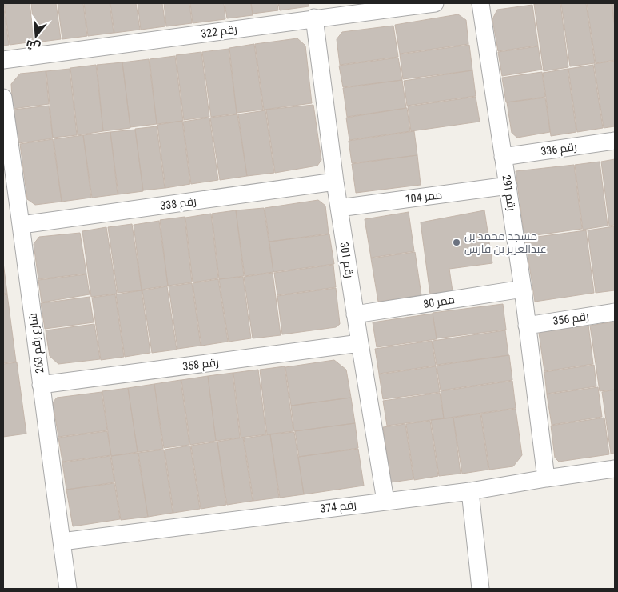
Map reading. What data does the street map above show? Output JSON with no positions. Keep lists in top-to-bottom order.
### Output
{
  "streets": {
    "street": [
      "رقم 322",
      "رقم 336",
      "رقم 291",
      "ممر 104",
      "رقم 338",
      "رقم 301",
      "ممر 80",
      "رقم 356",
      "شارع رقم 263",
      "رقم 358",
      "رقم 374"
    ]
  },
  "crossings": [
    ["رقم 322", "رقم 301"],
    ["رقم 336", "رقم 291"],
    ["رقم 291", "ممر 104"],
    ["رقم 291", "ممر 80"],
    ["رقم 291", "رقم 356"],
    ["رقم 291", "رقم 374"],
    ["ممر 104", "رقم 301"],
    ["رقم 338", "رقم 301"],
    ["رقم 338", "شارع رقم 263"],
    ["رقم 301", "ممر 80"],
    ["رقم 301", "رقم 358"],
    ["رقم 301", "رقم 374"],
    ["شارع رقم 263", "رقم 358"],
    ["شارع رقم 263", "رقم 374"]
  ],
  "places": ["مسجد محمد بن عبدالعزيز بن فارس"],
  "north": "bottom"
}
